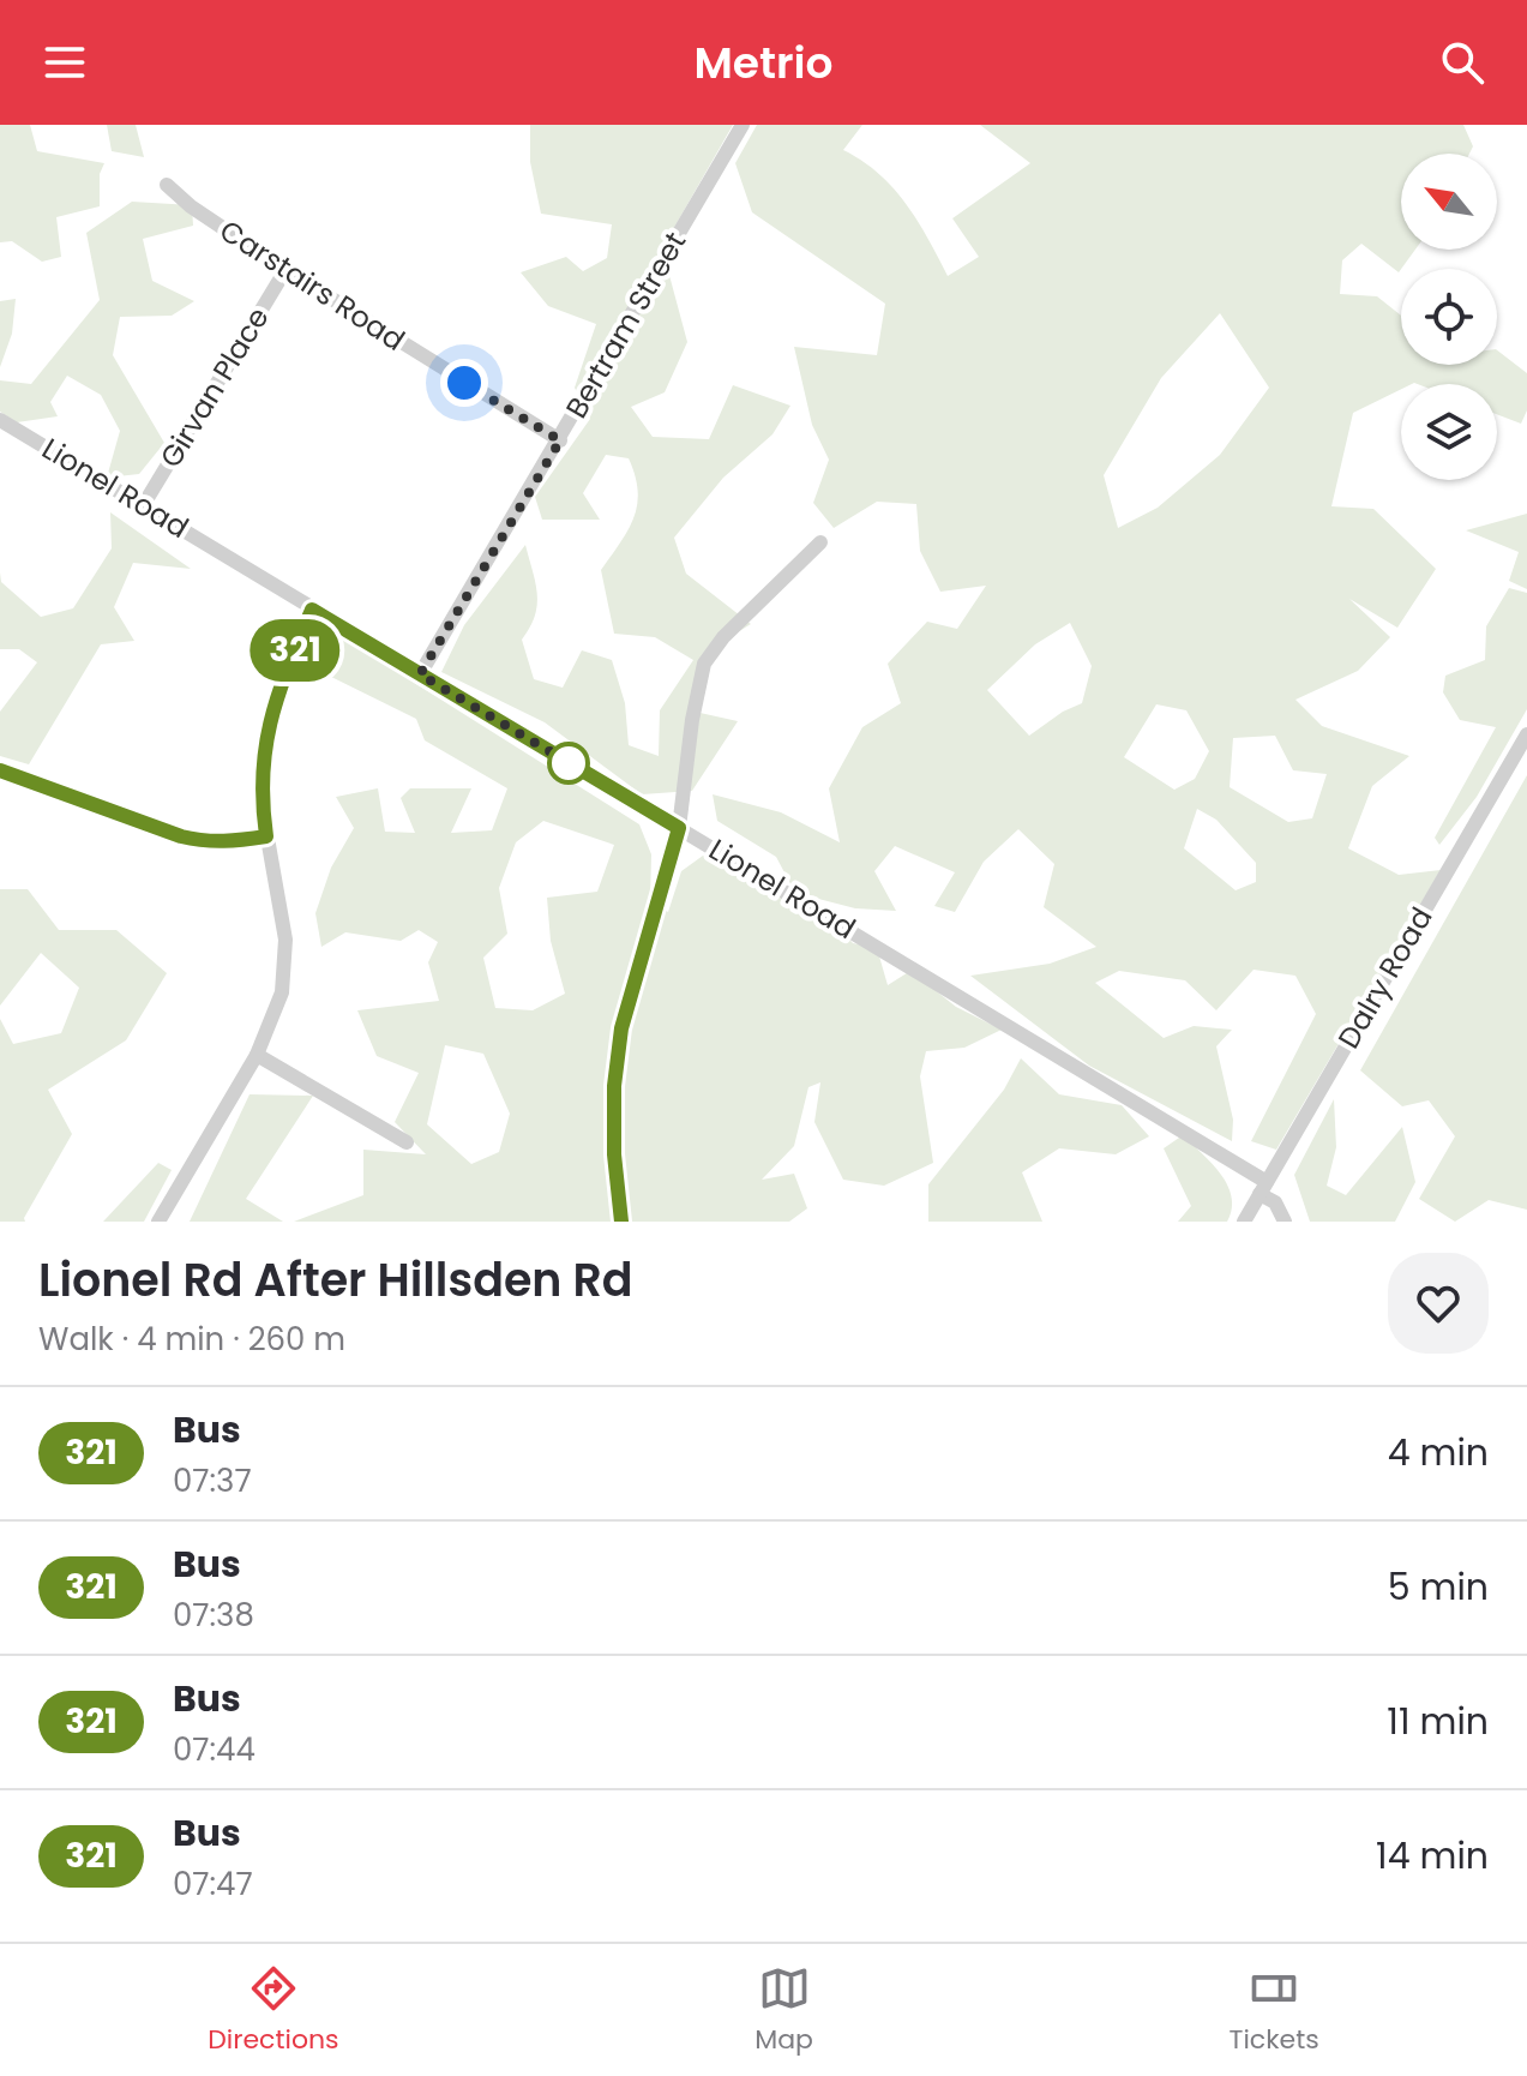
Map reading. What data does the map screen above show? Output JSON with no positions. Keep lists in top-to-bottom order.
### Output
{
  "streets": {
    "street": [
      "Carstairs Road",
      "Bertram Street",
      "Girvan Place",
      "Lionel Road",
      "Dalry Road"
    ]
  },
  "crossings": [
    ["Carstairs Road", "Bertram Street"],
    ["Carstairs Road", "Girvan Place"],
    ["Bertram Street", "Lionel Road"],
    ["Girvan Place", "Lionel Road"],
    ["Lionel Road", "Dalry Road"]
  ],
  "lines": ["bus line 321"],
  "north": "top left",
  "page": {
    "header": "Metrio",
    "on_map": "321",
    "heading": ["Lionel Rd After Hillsden Rd", "Walk · 4 min · 260 m"],
    "list": [
      {
        "mark": "321",
        "name": "Bus",
        "note": "07:37",
        "value": "4 min"
      },
      {
        "mark": "321",
        "name": "Bus",
        "note": "07:38",
        "value": "5 min"
      },
      {
        "mark": "321",
        "name": "Bus",
        "note": "07:44",
        "value": "11 min"
      },
      {
        "mark": "321",
        "name": "Bus",
        "note": "07:47",
        "value": "14 min"
      }
    ],
    "tabs": ["Directions", "Map", "Tickets"]
  }
}
